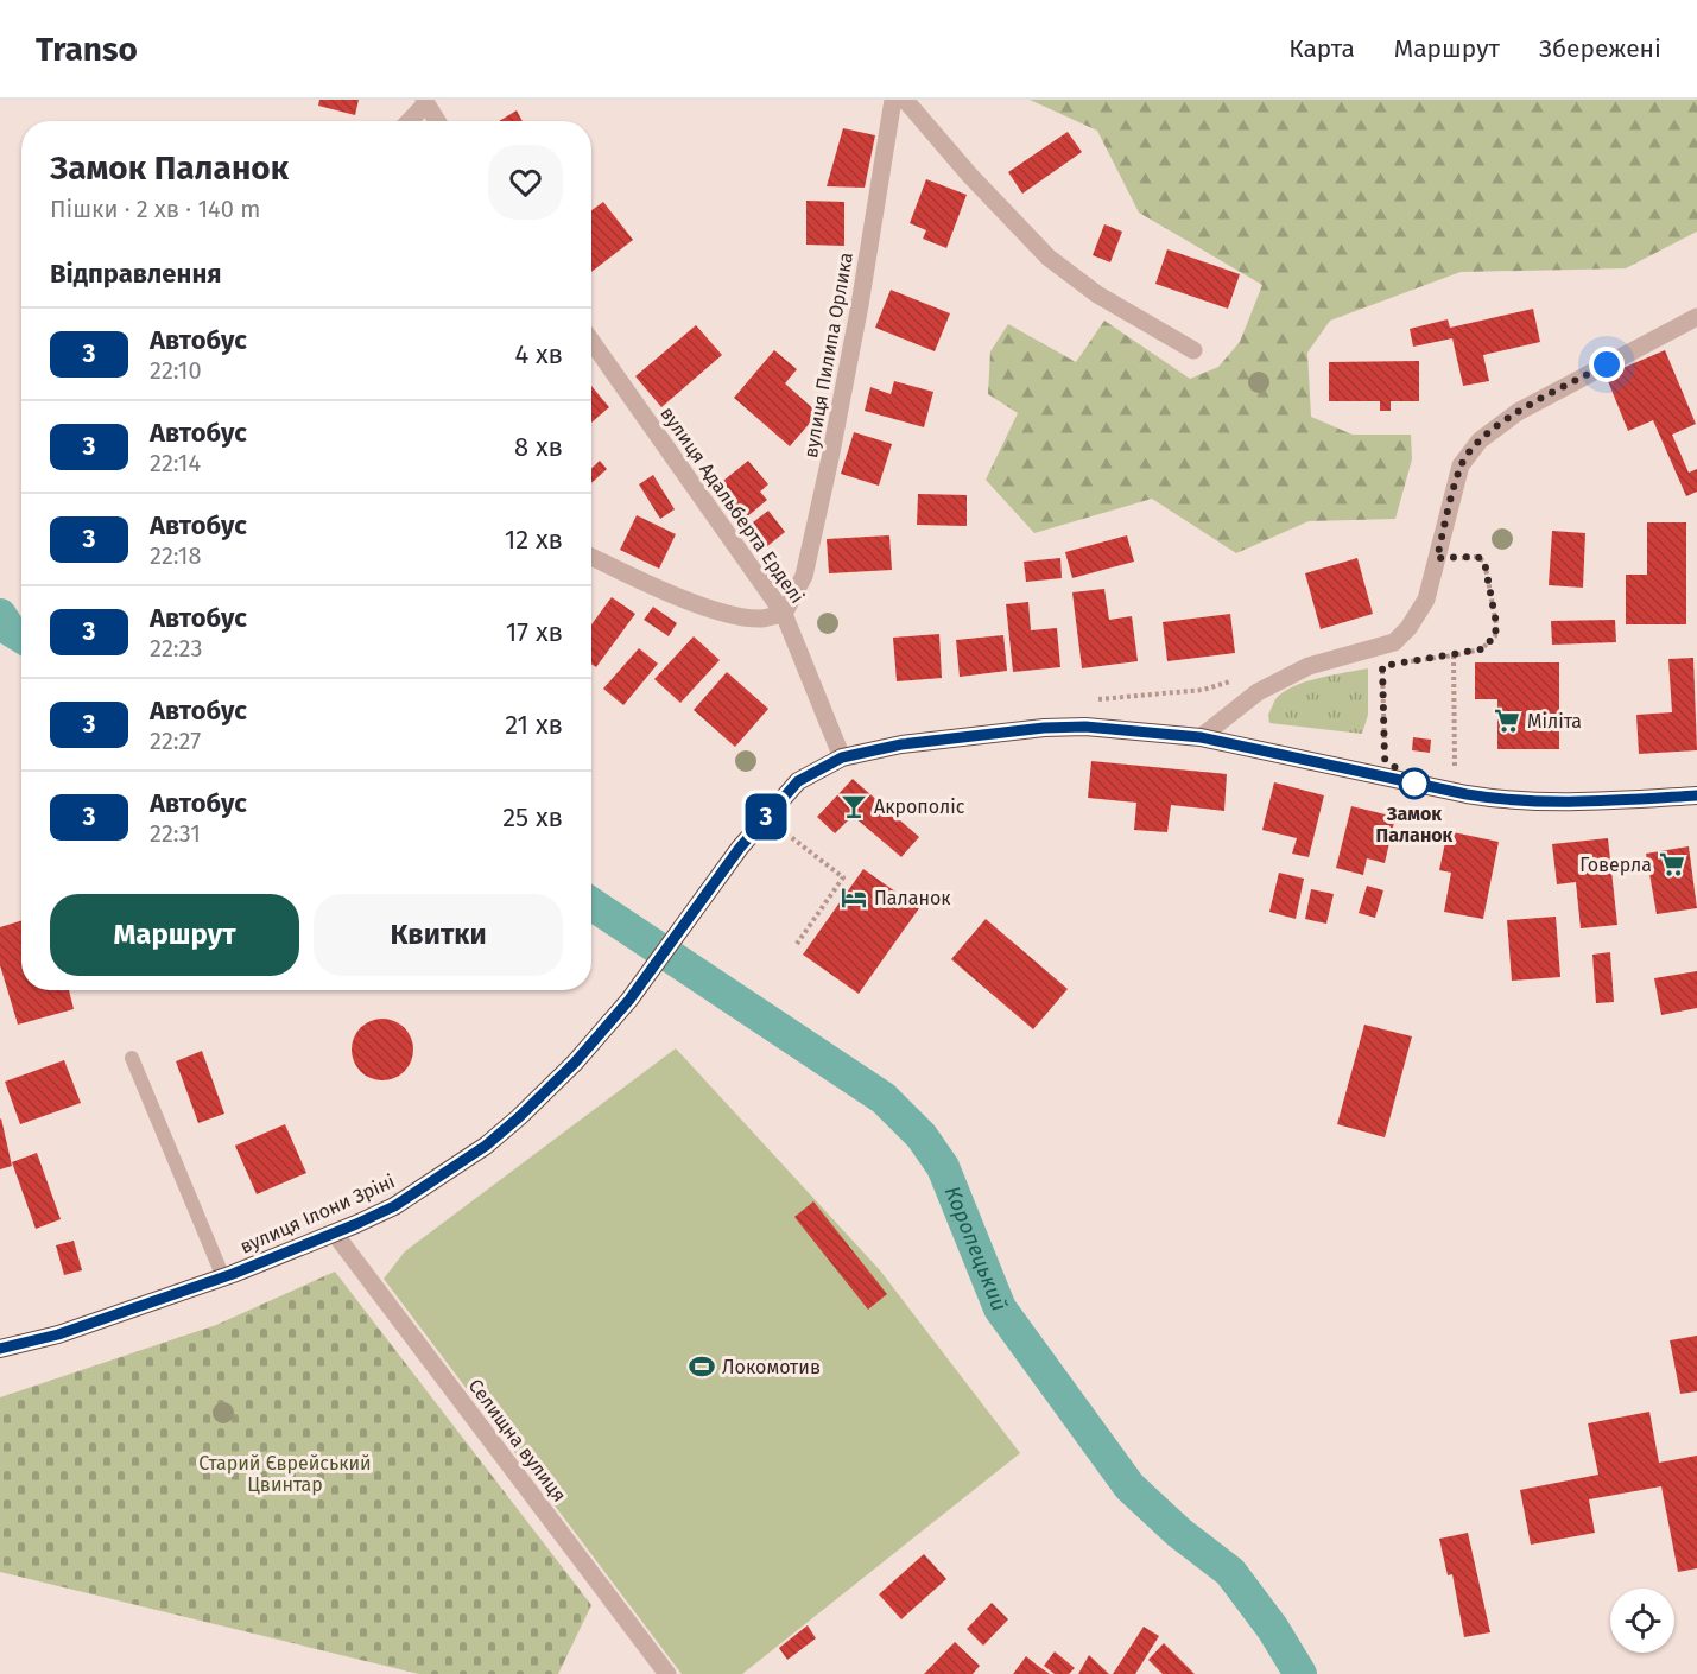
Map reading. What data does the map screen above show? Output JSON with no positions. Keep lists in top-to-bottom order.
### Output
{
  "streets": {
    "highway": ["вулиця Ілони Зріні"],
    "street": ["вулиця Пилипа Орлика", "вулиця Адальберта Ерделі", "Селищна вулиця"]
  },
  "crossings": [
    ["вулиця Пилипа Орлика", "вулиця Адальберта Ерделі"],
    ["вулиця Адальберта Ерделі", "вулиця Ілони Зріні"],
    ["вулиця Ілони Зріні", "Селищна вулиця"]
  ],
  "water": ["Коропецький"],
  "parks": ["Старий Єврейський Цвинтар"],
  "places": {
    "supermarket": ["Міліта", "Говерла"],
    "other": ["Замок Паланок"],
    "bar": ["Акрополіс"],
    "hotel": ["Паланок"],
    "sports": ["Локомотив"]
  },
  "lines": ["bus line 3"],
  "page": {
    "header": "Transo",
    "nav": ["Карта", "Маршрут", "Збережені"],
    "on_map": "3",
    "heading": [
      ["Замок Паланок", "Пішки · 2 хв · 140 m"],
      "Відправлення"
    ],
    "list": [
      {
        "mark": "3",
        "name": "Автобус",
        "note": "22:10",
        "value": "4 хв"
      },
      {
        "mark": "3",
        "name": "Автобус",
        "note": "22:14",
        "value": "8 хв"
      },
      {
        "mark": "3",
        "name": "Автобус",
        "note": "22:18",
        "value": "12 хв"
      },
      {
        "mark": "3",
        "name": "Автобус",
        "note": "22:23",
        "value": "17 хв"
      },
      {
        "mark": "3",
        "name": "Автобус",
        "note": "22:27",
        "value": "21 хв"
      },
      {
        "mark": "3",
        "name": "Автобус",
        "note": "22:31",
        "value": "25 хв"
      }
    ],
    "buttons": ["Маршрут", "Квитки"]
  }
}
